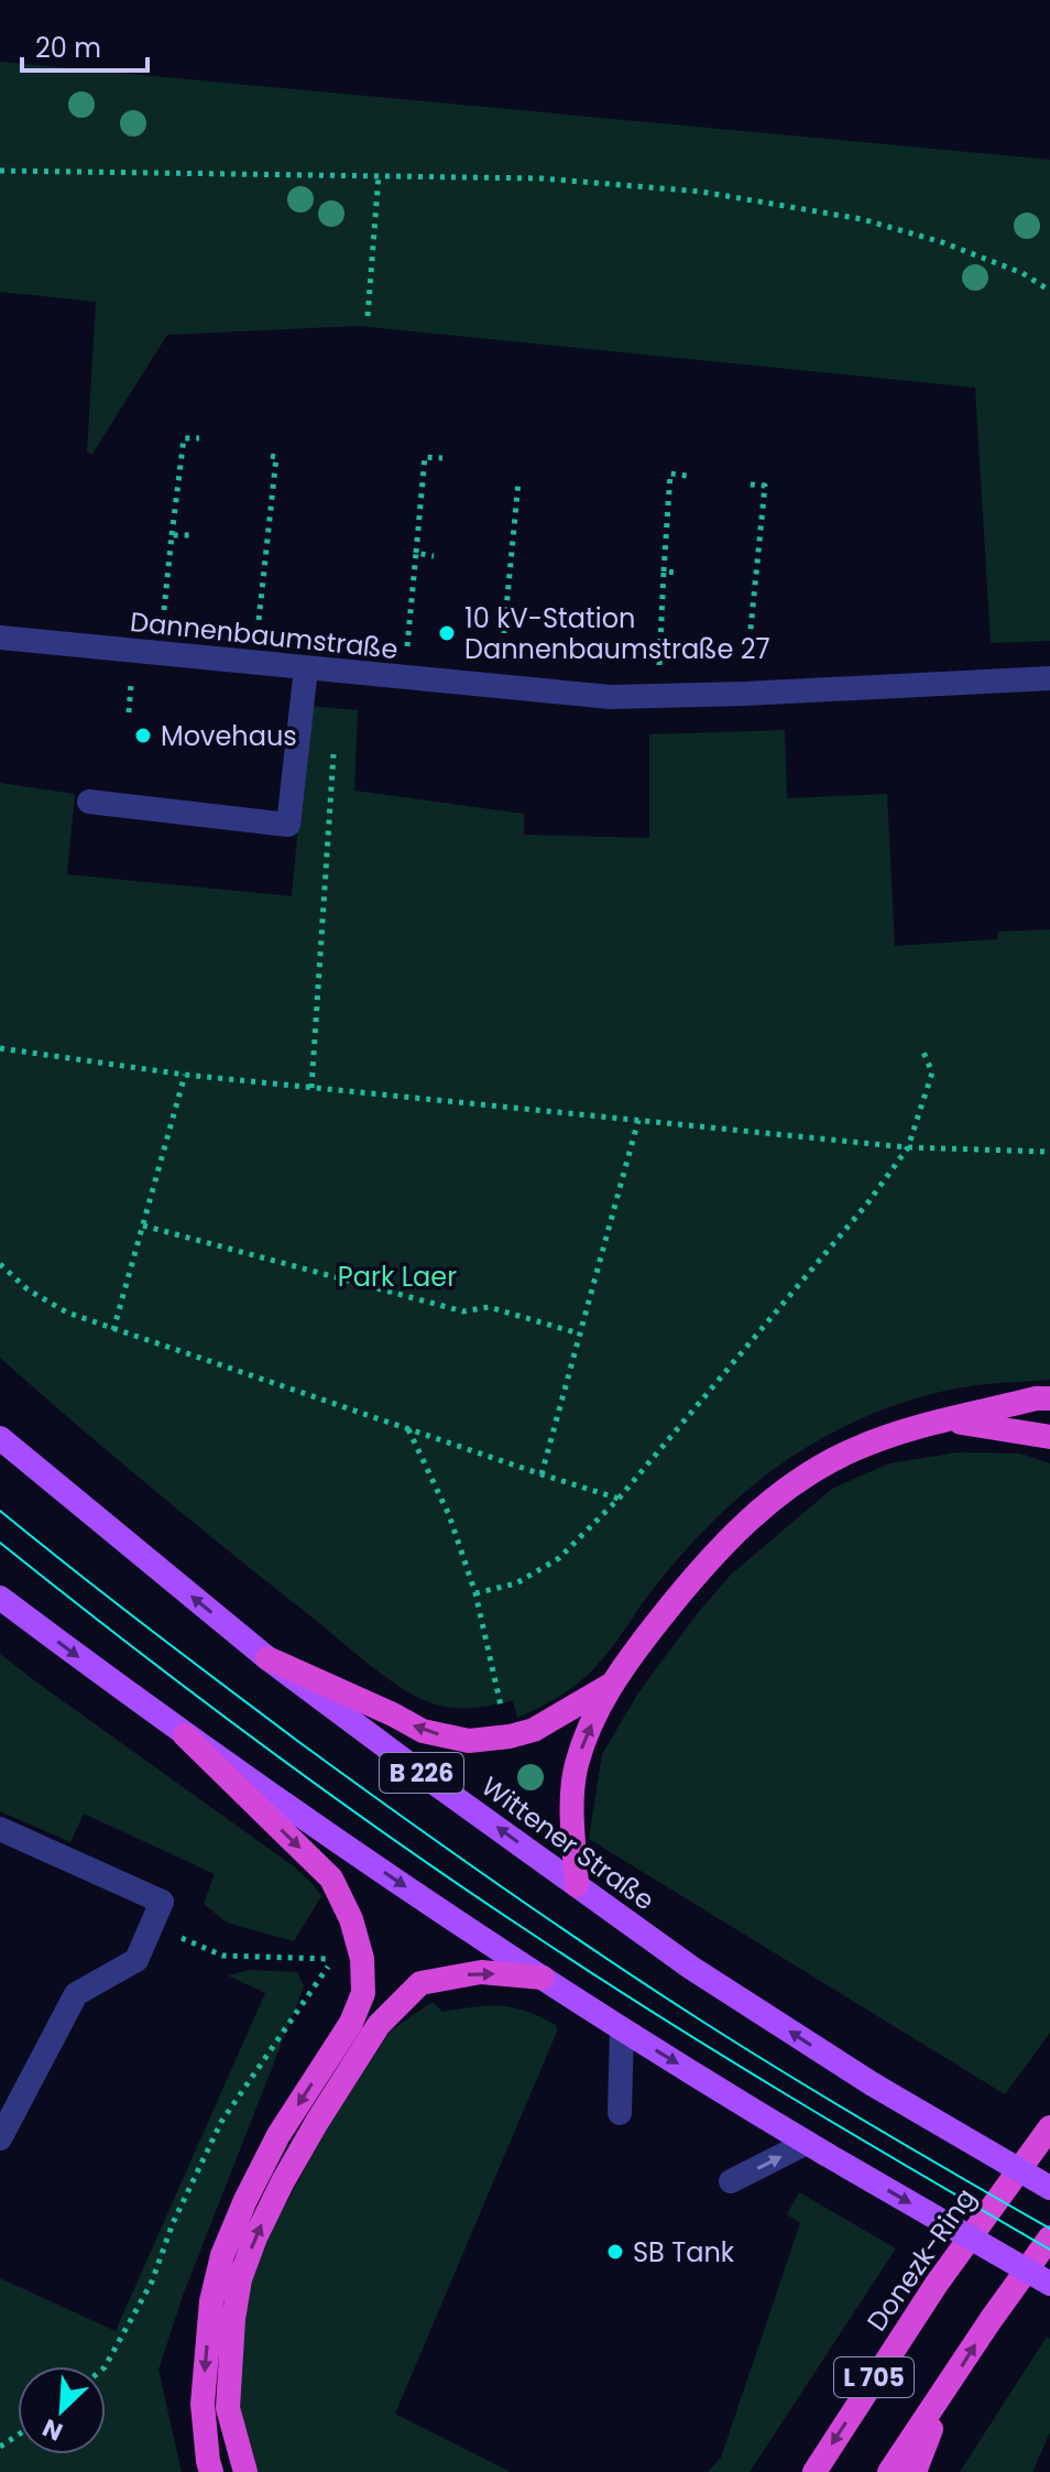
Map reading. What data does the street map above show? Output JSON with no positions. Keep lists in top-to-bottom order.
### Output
{
  "streets": {
    "highway": ["Donezk-Ring", "L 705"],
    "main road": ["B 226", "Wittener Straße"],
    "street": ["Dannenbaumstraße"]
  },
  "parks": ["Park Laer"],
  "places": ["10 kV-Station Dannenbaumstraße 27", "Movehaus", "SB Tank"],
  "scale_bar": "20 m",
  "north": "bottom left"
}
